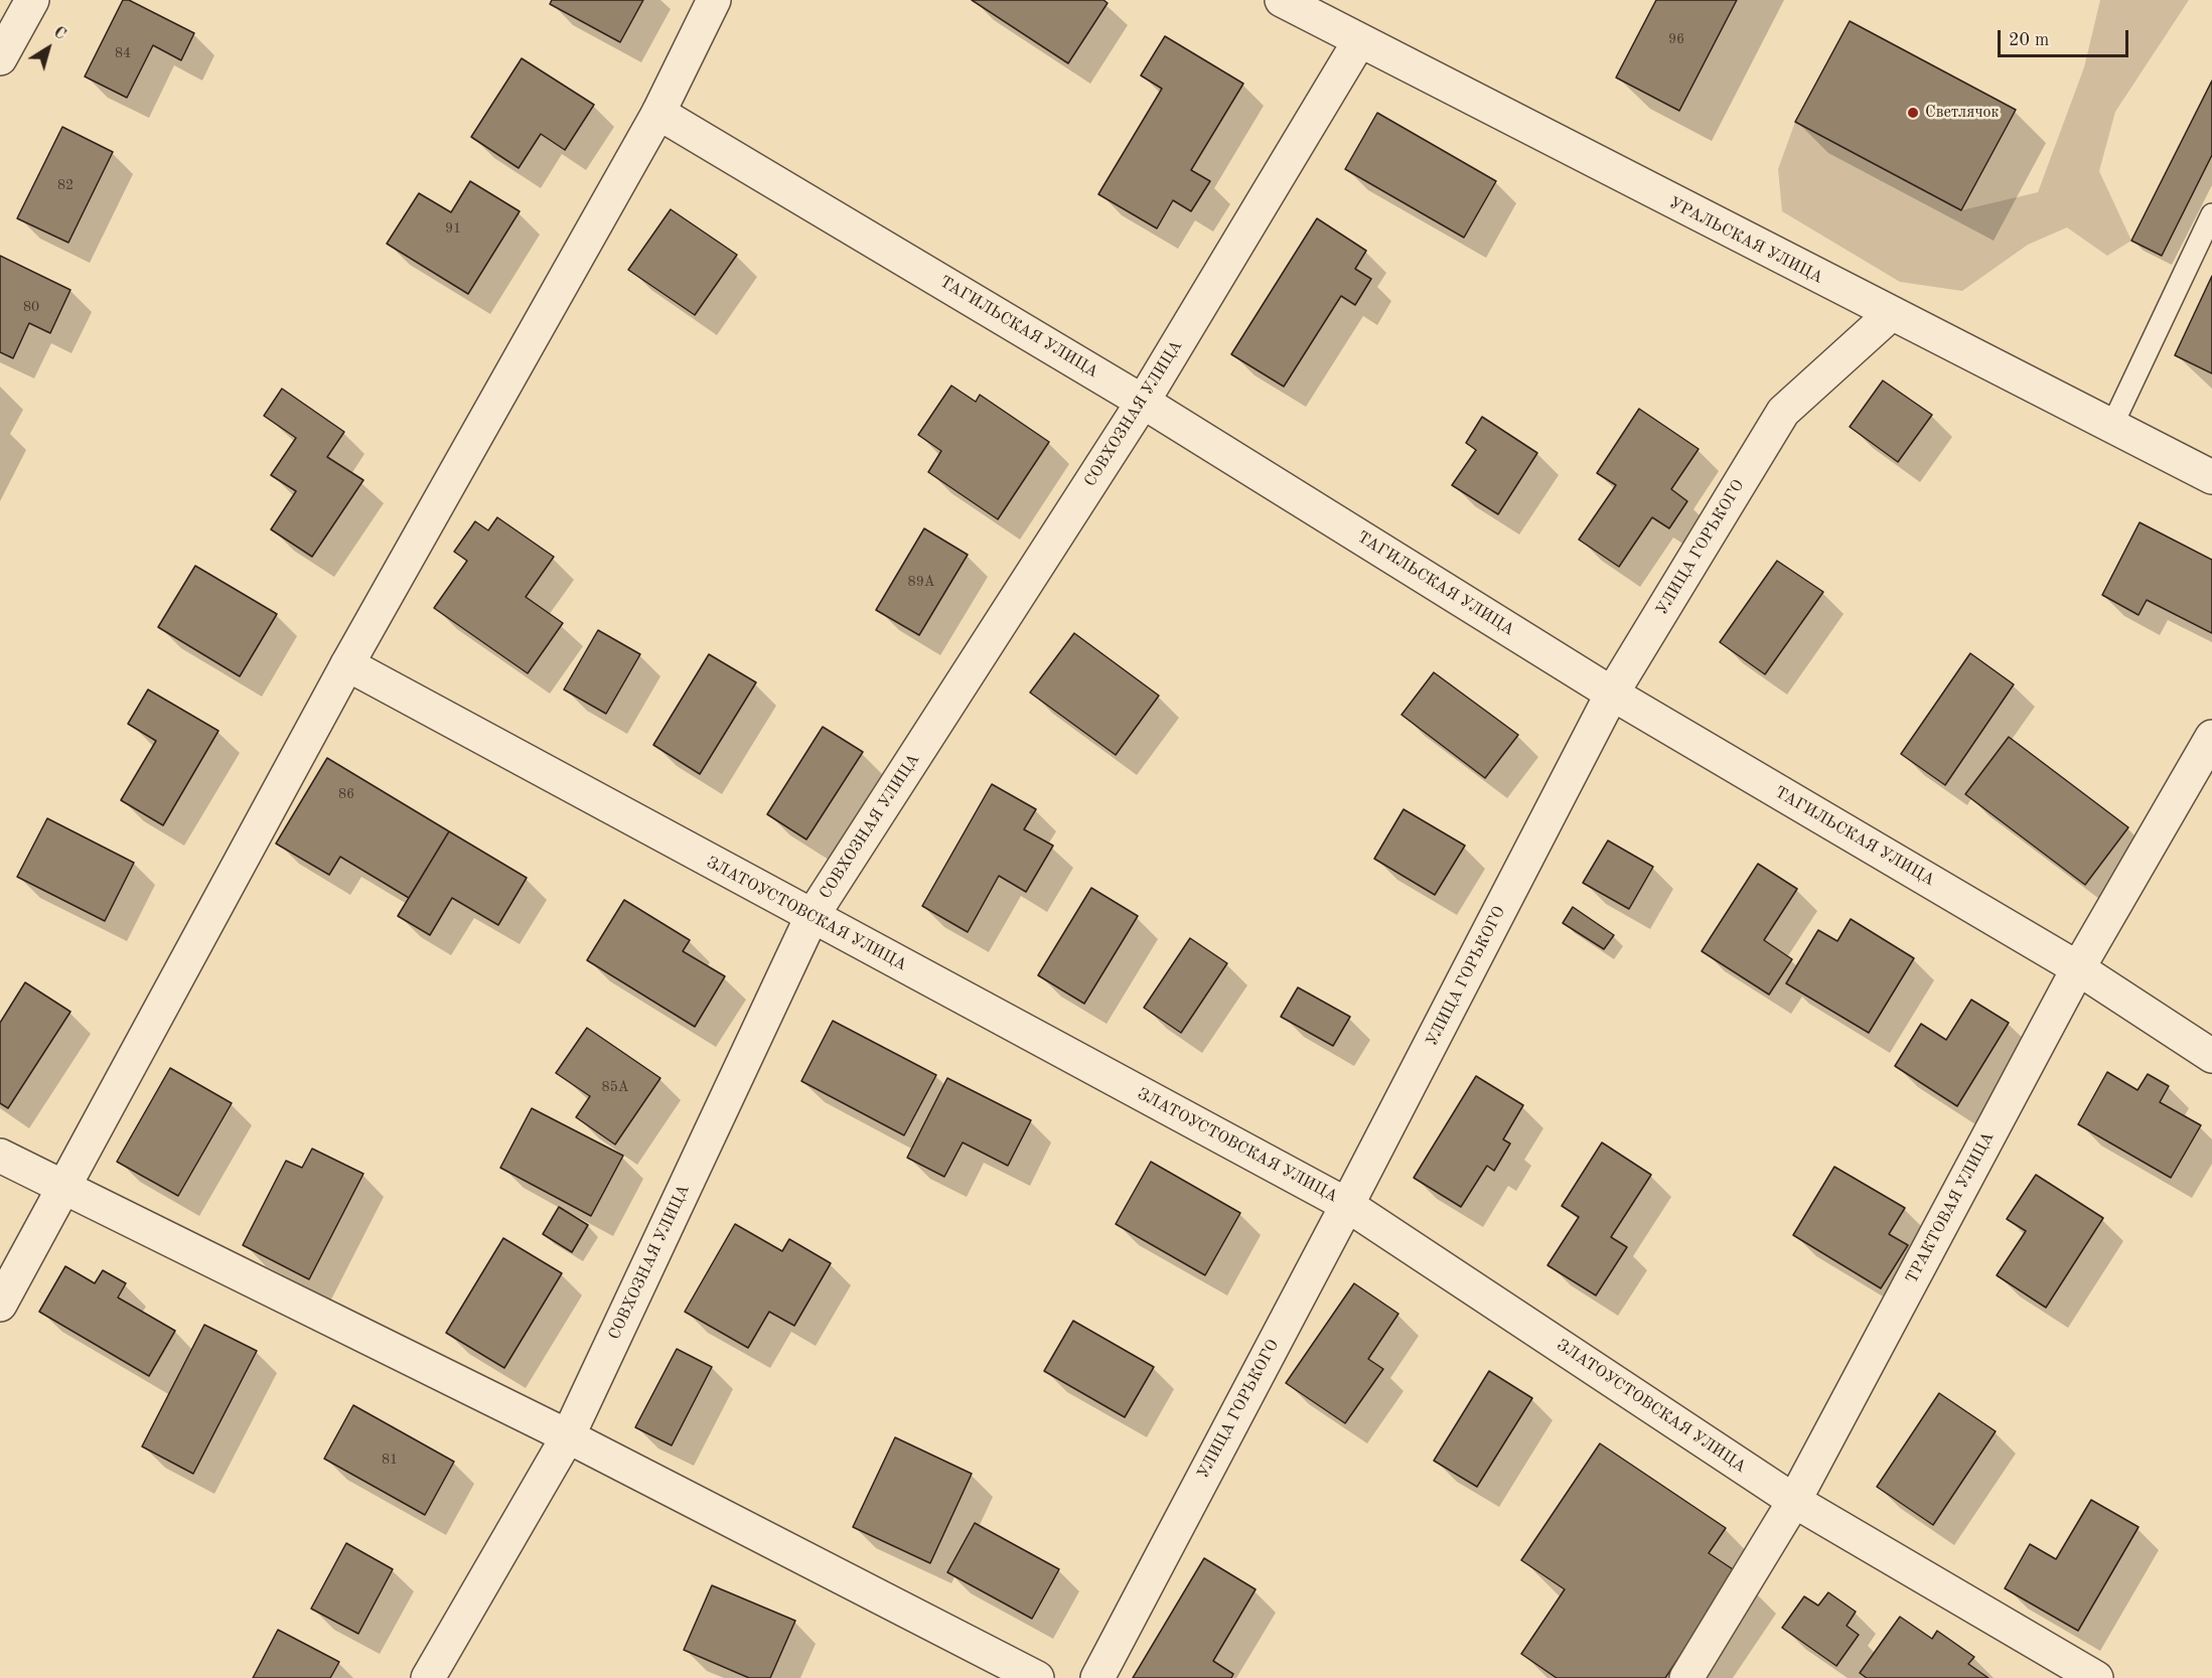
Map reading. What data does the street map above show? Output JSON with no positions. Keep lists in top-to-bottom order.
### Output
{
  "streets": {
    "street": [
      "УРАЛЬСКАЯ УЛИЦА",
      "ТАГИЛЬСКАЯ УЛИЦА",
      "СОВХОЗНАЯ УЛИЦА",
      "УЛИЦА ГОРЬКОГО",
      "ЗЛАТОУСТОВСКАЯ УЛИЦА",
      "ТРАКТОВАЯ УЛИЦА"
    ]
  },
  "crossings": [
    ["УРАЛЬСКАЯ УЛИЦА", "СОВХОЗНАЯ УЛИЦА"],
    ["УРАЛЬСКАЯ УЛИЦА", "УЛИЦА ГОРЬКОГО"],
    ["ТАГИЛЬСКАЯ УЛИЦА", "СОВХОЗНАЯ УЛИЦА"],
    ["ТАГИЛЬСКАЯ УЛИЦА", "УЛИЦА ГОРЬКОГО"],
    ["ТАГИЛЬСКАЯ УЛИЦА", "ТРАКТОВАЯ УЛИЦА"],
    ["СОВХОЗНАЯ УЛИЦА", "ЗЛАТОУСТОВСКАЯ УЛИЦА"],
    ["УЛИЦА ГОРЬКОГО", "ЗЛАТОУСТОВСКАЯ УЛИЦА"],
    ["ЗЛАТОУСТОВСКАЯ УЛИЦА", "ТРАКТОВАЯ УЛИЦА"]
  ],
  "places": ["Светлячок"],
  "house_numbers": [
    "96",
    "84",
    "82",
    "91",
    "80",
    "89А",
    "86",
    "85А",
    "81"
  ],
  "scale_bar": "20 m",
  "north": "top right"
}
